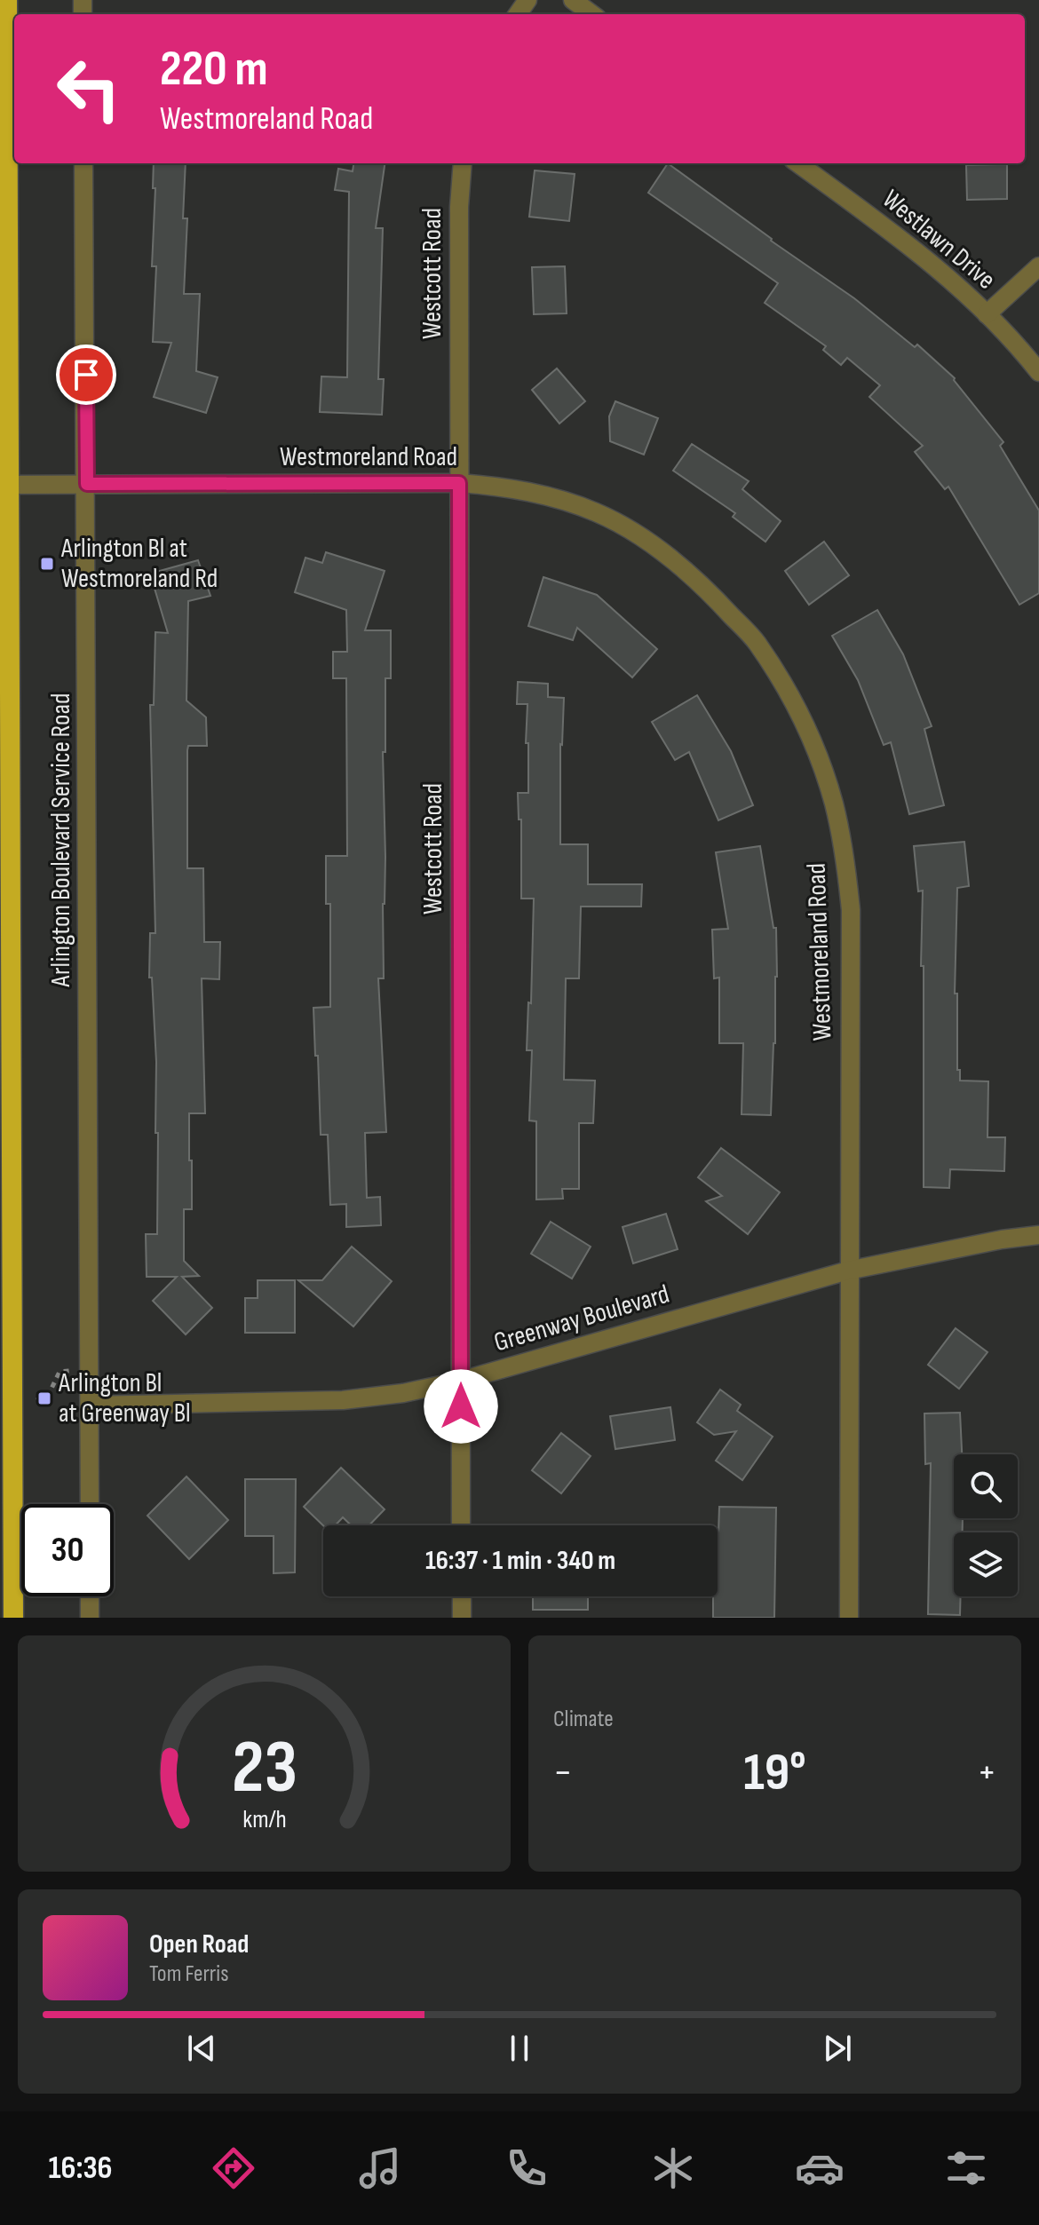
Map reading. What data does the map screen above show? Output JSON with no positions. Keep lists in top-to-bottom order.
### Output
{
  "streets": {
    "street": [
      "Westlawn Drive",
      "Westcott Road",
      "Westmoreland Road",
      "Arlington Boulevard Service Road",
      "Greenway Boulevard"
    ]
  },
  "crossings": [
    ["Westcott Road", "Westmoreland Road"],
    ["Westcott Road", "Greenway Boulevard"],
    ["Westmoreland Road", "Arlington Boulevard Service Road"],
    ["Westmoreland Road", "Greenway Boulevard"],
    ["Arlington Boulevard Service Road", "Greenway Boulevard"]
  ],
  "places": {
    "transit": ["Arlington Bl at Westmoreland Rd", "Arlington Bl at Greenway Bl"]
  },
  "page": {
    "turn": ["220 m", "Westmoreland Road"],
    "limit": "30",
    "trip": "16:37 · 1 min · 340 m",
    "tile": "Climate",
    "heat": ["−", "19°", "+"],
    "song": ["Open Road", "Tom Ferris"],
    "tabs": "16:36",
    "gauge": ["23", "km/h"]
  }
}
